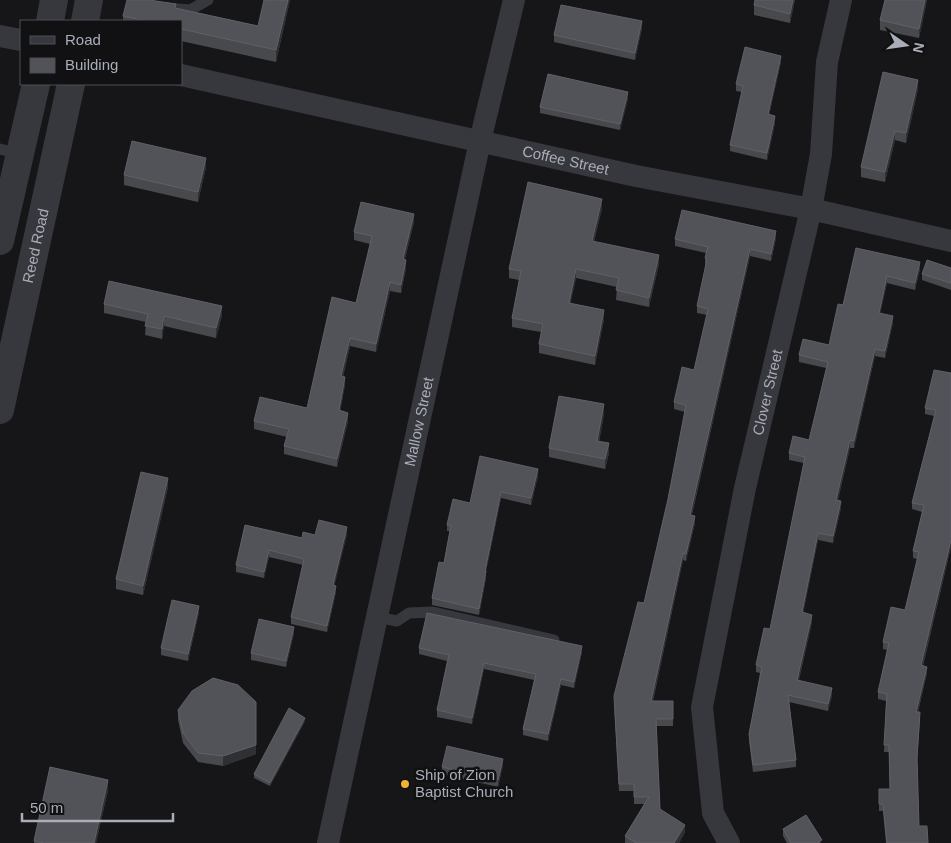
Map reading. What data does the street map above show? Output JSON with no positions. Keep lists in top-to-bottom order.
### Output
{
  "streets": {
    "street": [
      "Coffee Street",
      "Reed Road",
      "Clover Street",
      "Mallow Street"
    ]
  },
  "crossings": [
    ["Coffee Street", "Clover Street"],
    ["Coffee Street", "Mallow Street"]
  ],
  "places": ["Ship of Zion Baptist Church"],
  "legend": ["Road", "Building"],
  "scale_bar": "50 m",
  "north": "right"
}
